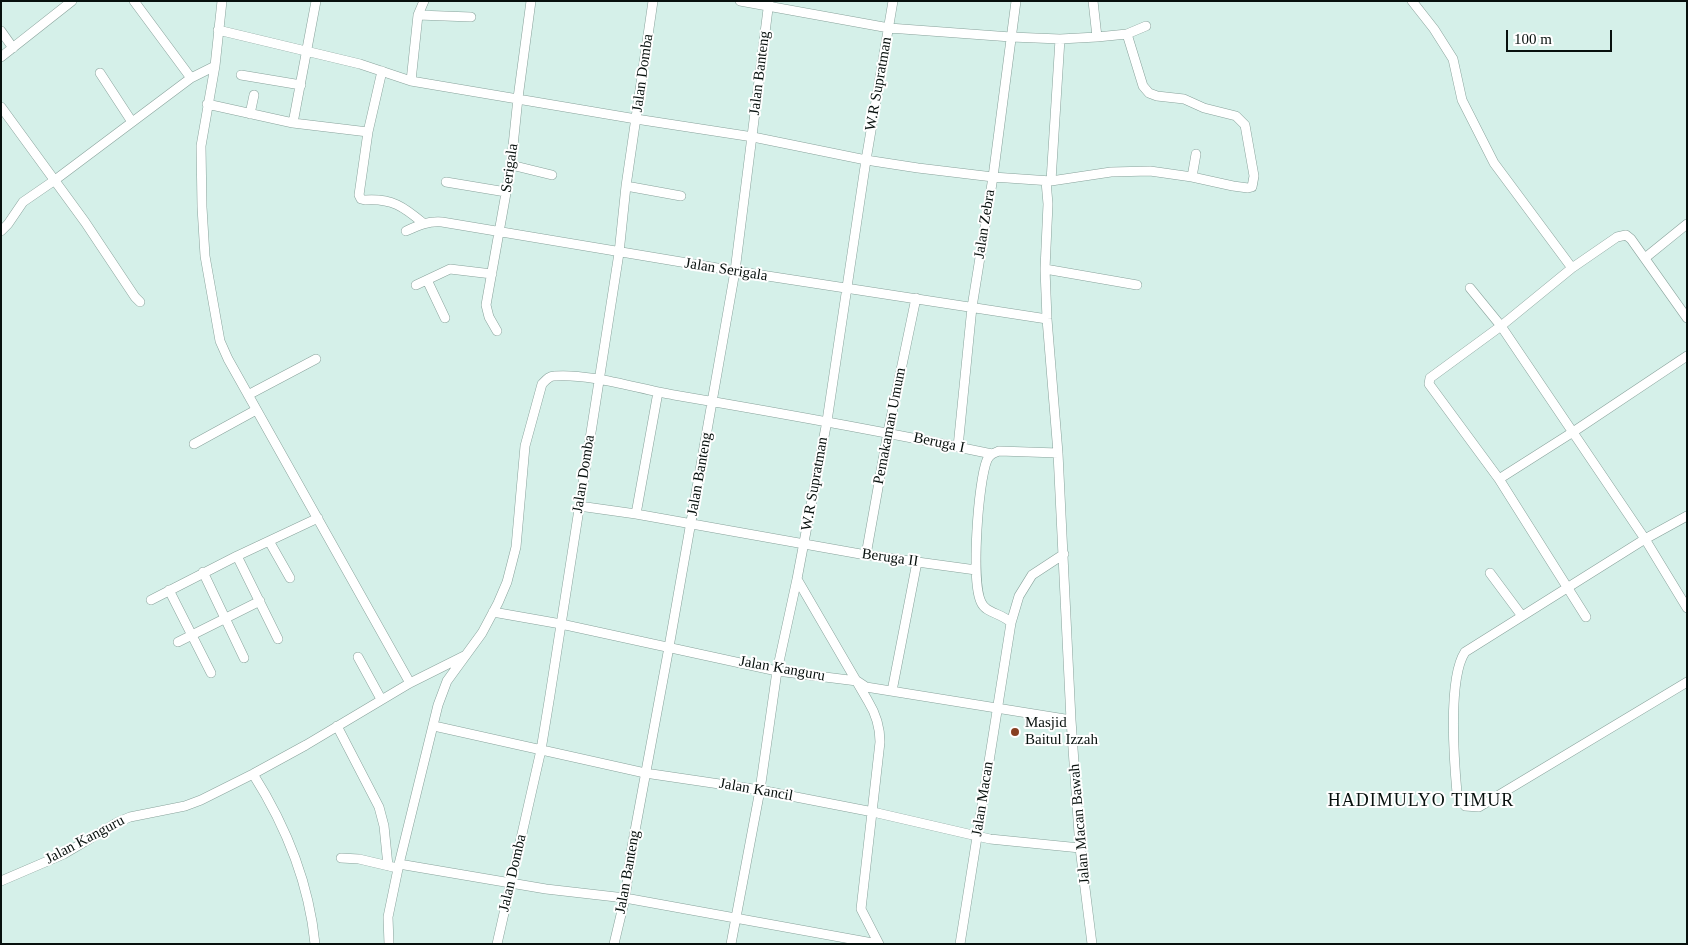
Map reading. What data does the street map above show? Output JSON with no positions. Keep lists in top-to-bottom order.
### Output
{
  "streets": {
    "street": [
      "Jalan Domba",
      "Jalan Banteng",
      "W.R Supratman",
      "Serigala",
      "Jalan Zebra",
      "Jalan Serigala",
      "Pemakaman Umum",
      "Beruga I",
      "Beruga II",
      "Jalan Kanguru",
      "Jalan Kancil",
      "Jalan Macan",
      "Jalan Macan Bawah"
    ]
  },
  "crossings": [
    ["Jalan Domba", "Jalan Serigala"],
    ["Jalan Domba", "Beruga I"],
    ["Jalan Domba", "Beruga II"],
    ["Jalan Domba", "Jalan Kanguru"],
    ["Jalan Domba", "Jalan Kancil"],
    ["Jalan Banteng", "Jalan Serigala"],
    ["Jalan Banteng", "Beruga I"],
    ["Jalan Banteng", "Beruga II"],
    ["Jalan Banteng", "Jalan Kanguru"],
    ["Jalan Banteng", "Jalan Kancil"],
    ["W.R Supratman", "Jalan Serigala"],
    ["W.R Supratman", "Beruga I"],
    ["W.R Supratman", "Beruga II"],
    ["W.R Supratman", "Jalan Kanguru"],
    ["W.R Supratman", "Jalan Kancil"],
    ["Serigala", "Jalan Serigala"],
    ["Jalan Zebra", "Jalan Serigala"],
    ["Jalan Zebra", "Beruga I"],
    ["Jalan Serigala", "Pemakaman Umum"],
    ["Jalan Serigala", "Jalan Macan Bawah"],
    ["Pemakaman Umum", "Beruga I"],
    ["Pemakaman Umum", "Beruga II"],
    ["Beruga I", "Jalan Kanguru"],
    ["Beruga I", "Jalan Kancil"],
    ["Jalan Kanguru", "Jalan Macan"],
    ["Jalan Kanguru", "Jalan Macan Bawah"],
    ["Jalan Kancil", "Jalan Macan"],
    ["Jalan Kancil", "Jalan Macan Bawah"],
    ["Jalan Macan", "Jalan Macan Bawah"]
  ],
  "districts": ["HADIMULYO TIMUR"],
  "places": ["Masjid Baitul Izzah"],
  "scale_bar": "100 m"
}
